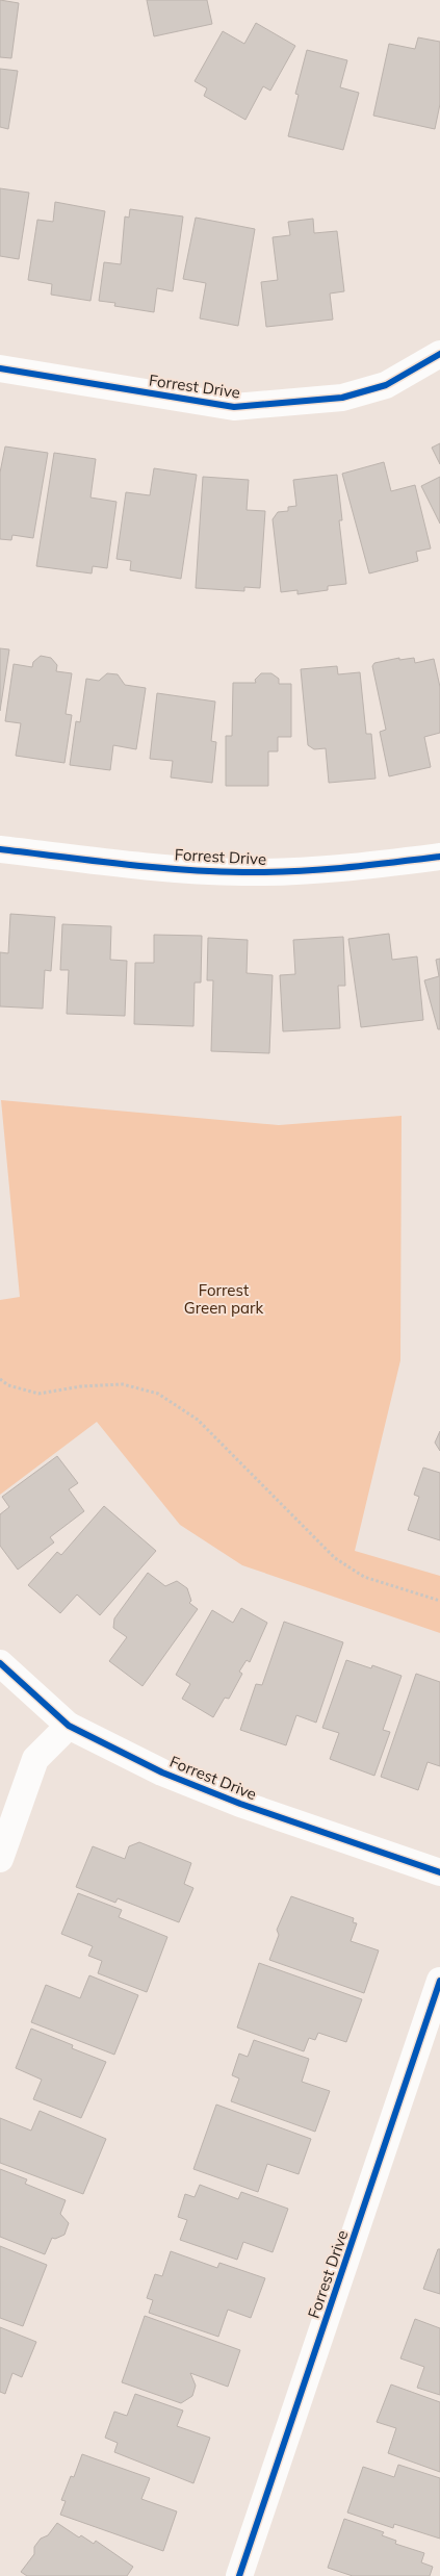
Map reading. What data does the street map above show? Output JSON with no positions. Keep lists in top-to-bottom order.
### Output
{
  "streets": {
    "street": ["Forrest Drive"]
  },
  "parks": ["Forrest Green park"]
}
